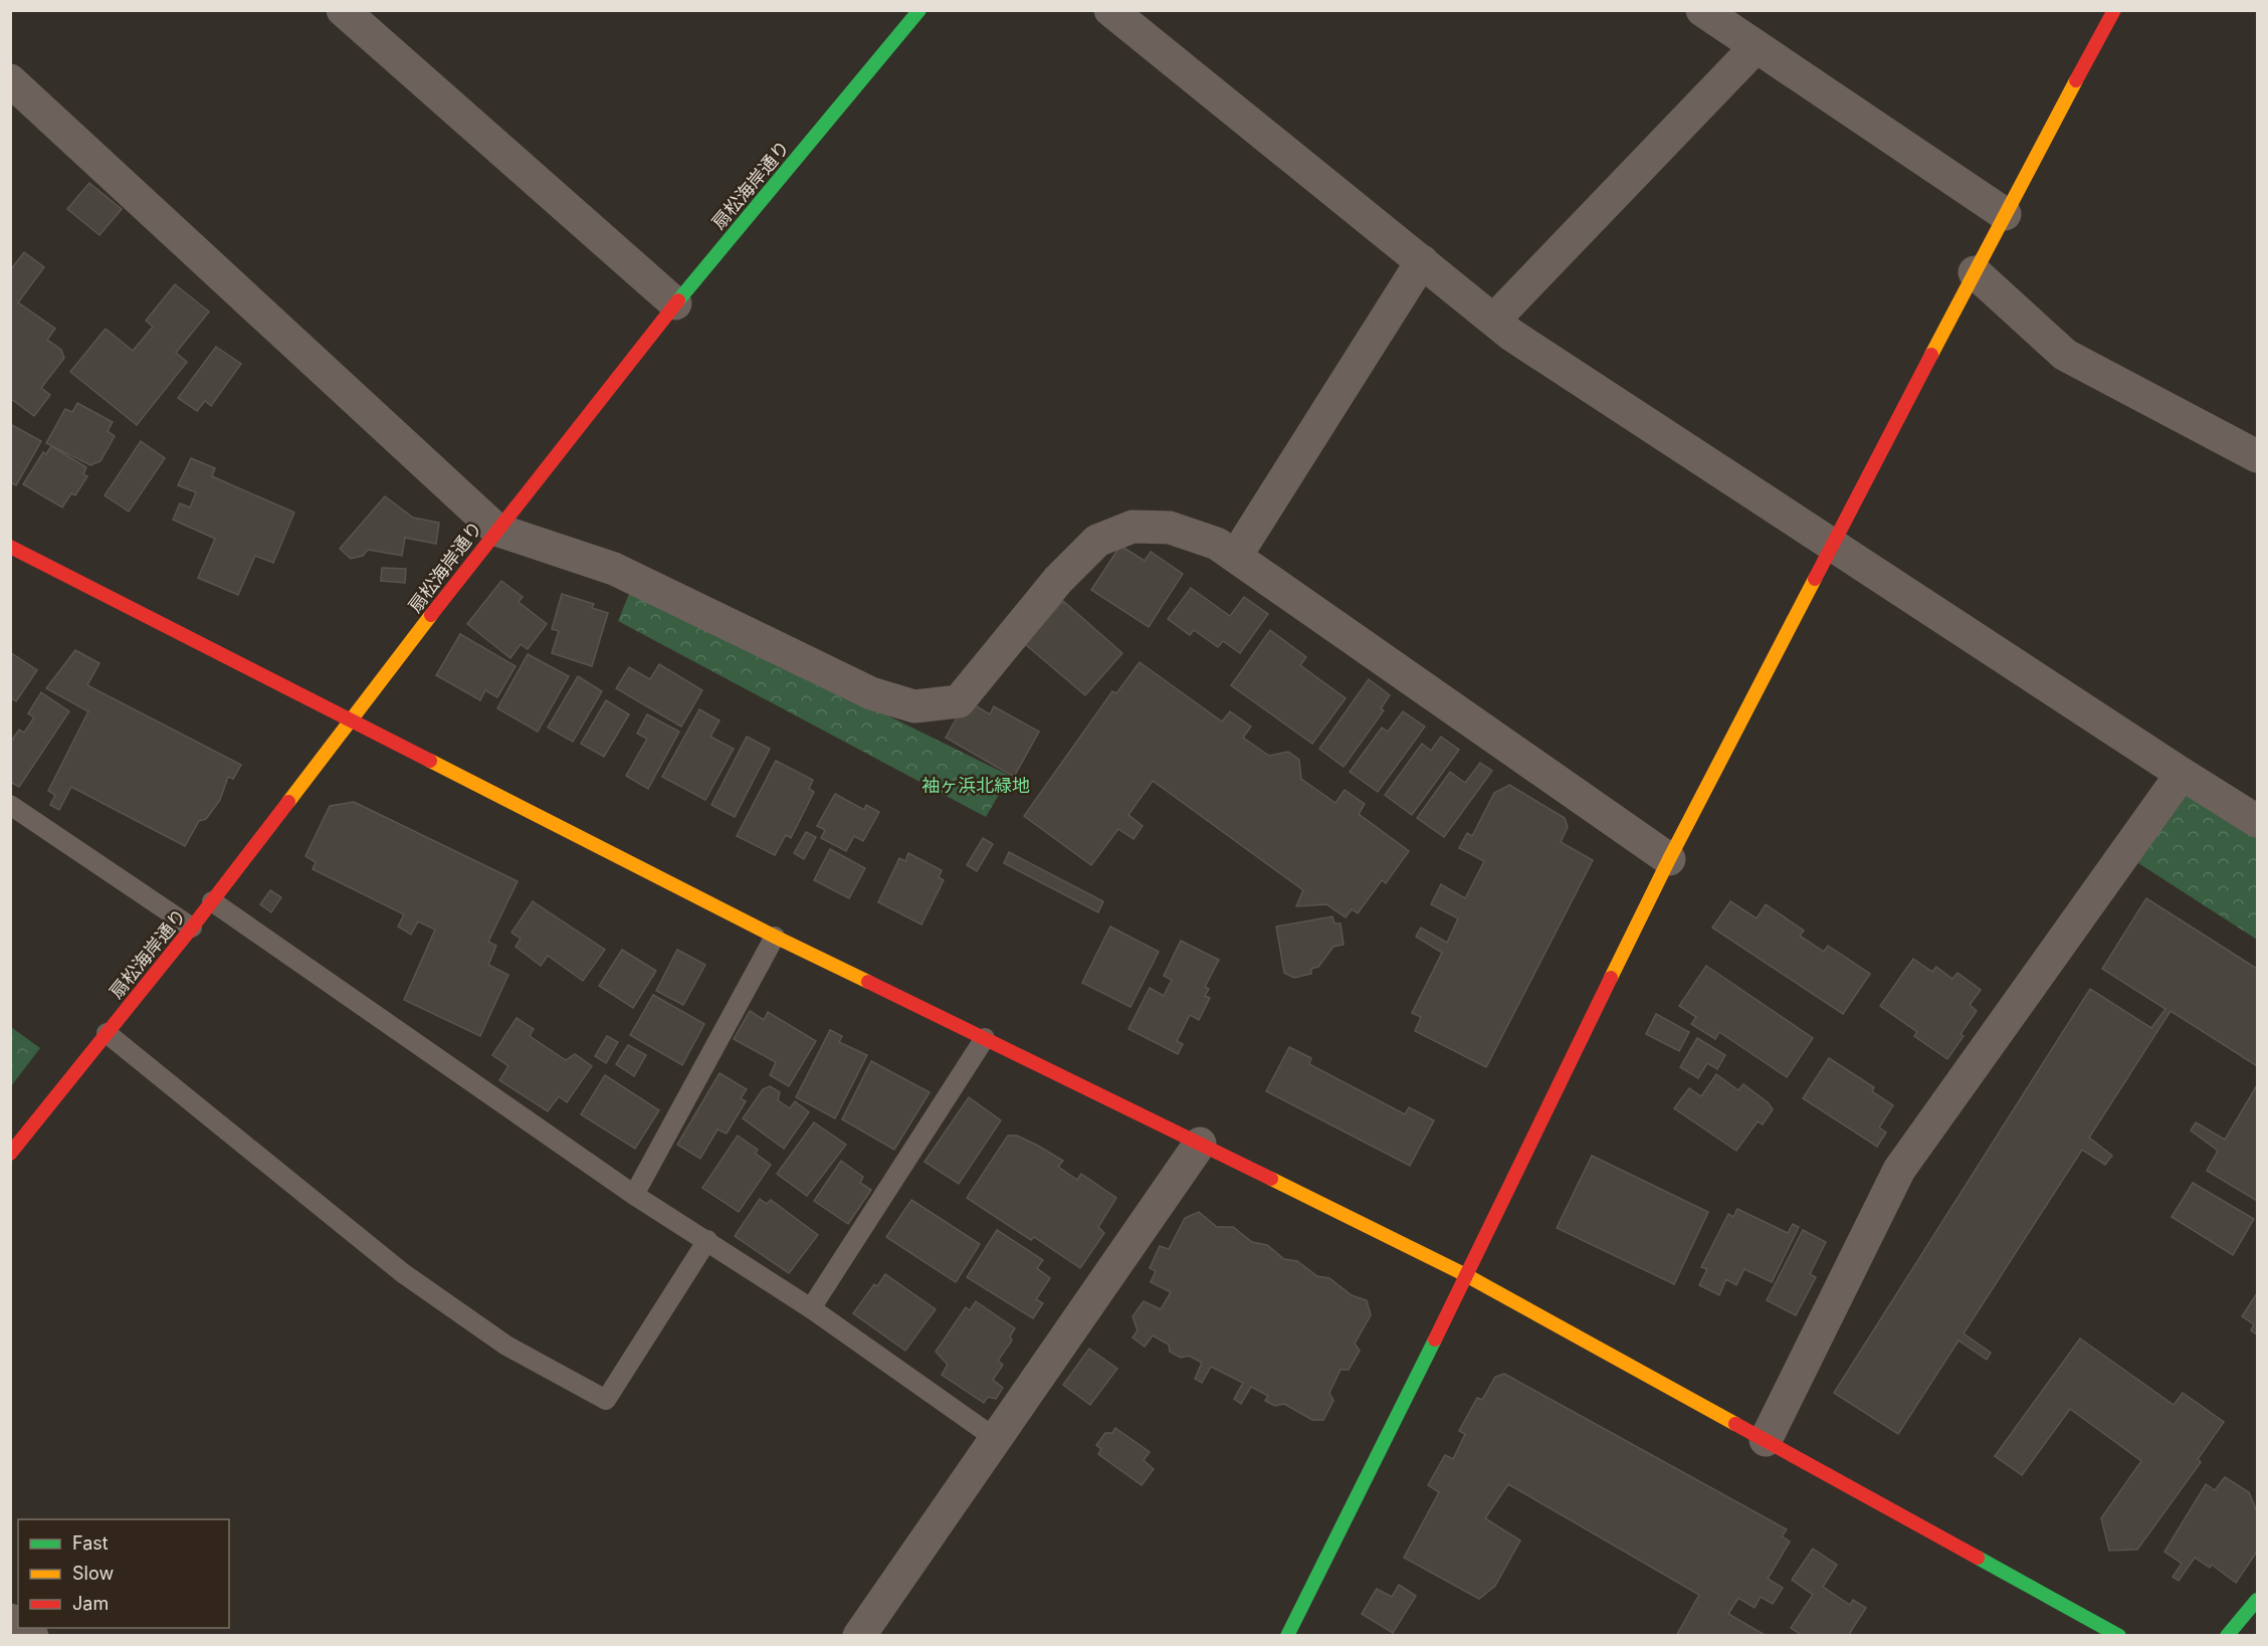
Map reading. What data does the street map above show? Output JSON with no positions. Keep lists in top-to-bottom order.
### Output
{
  "streets": {
    "street": ["扇松海岸通り"]
  },
  "parks": ["袖ヶ浜北緑地"],
  "legend": ["Fast", "Slow", "Jam"]
}
